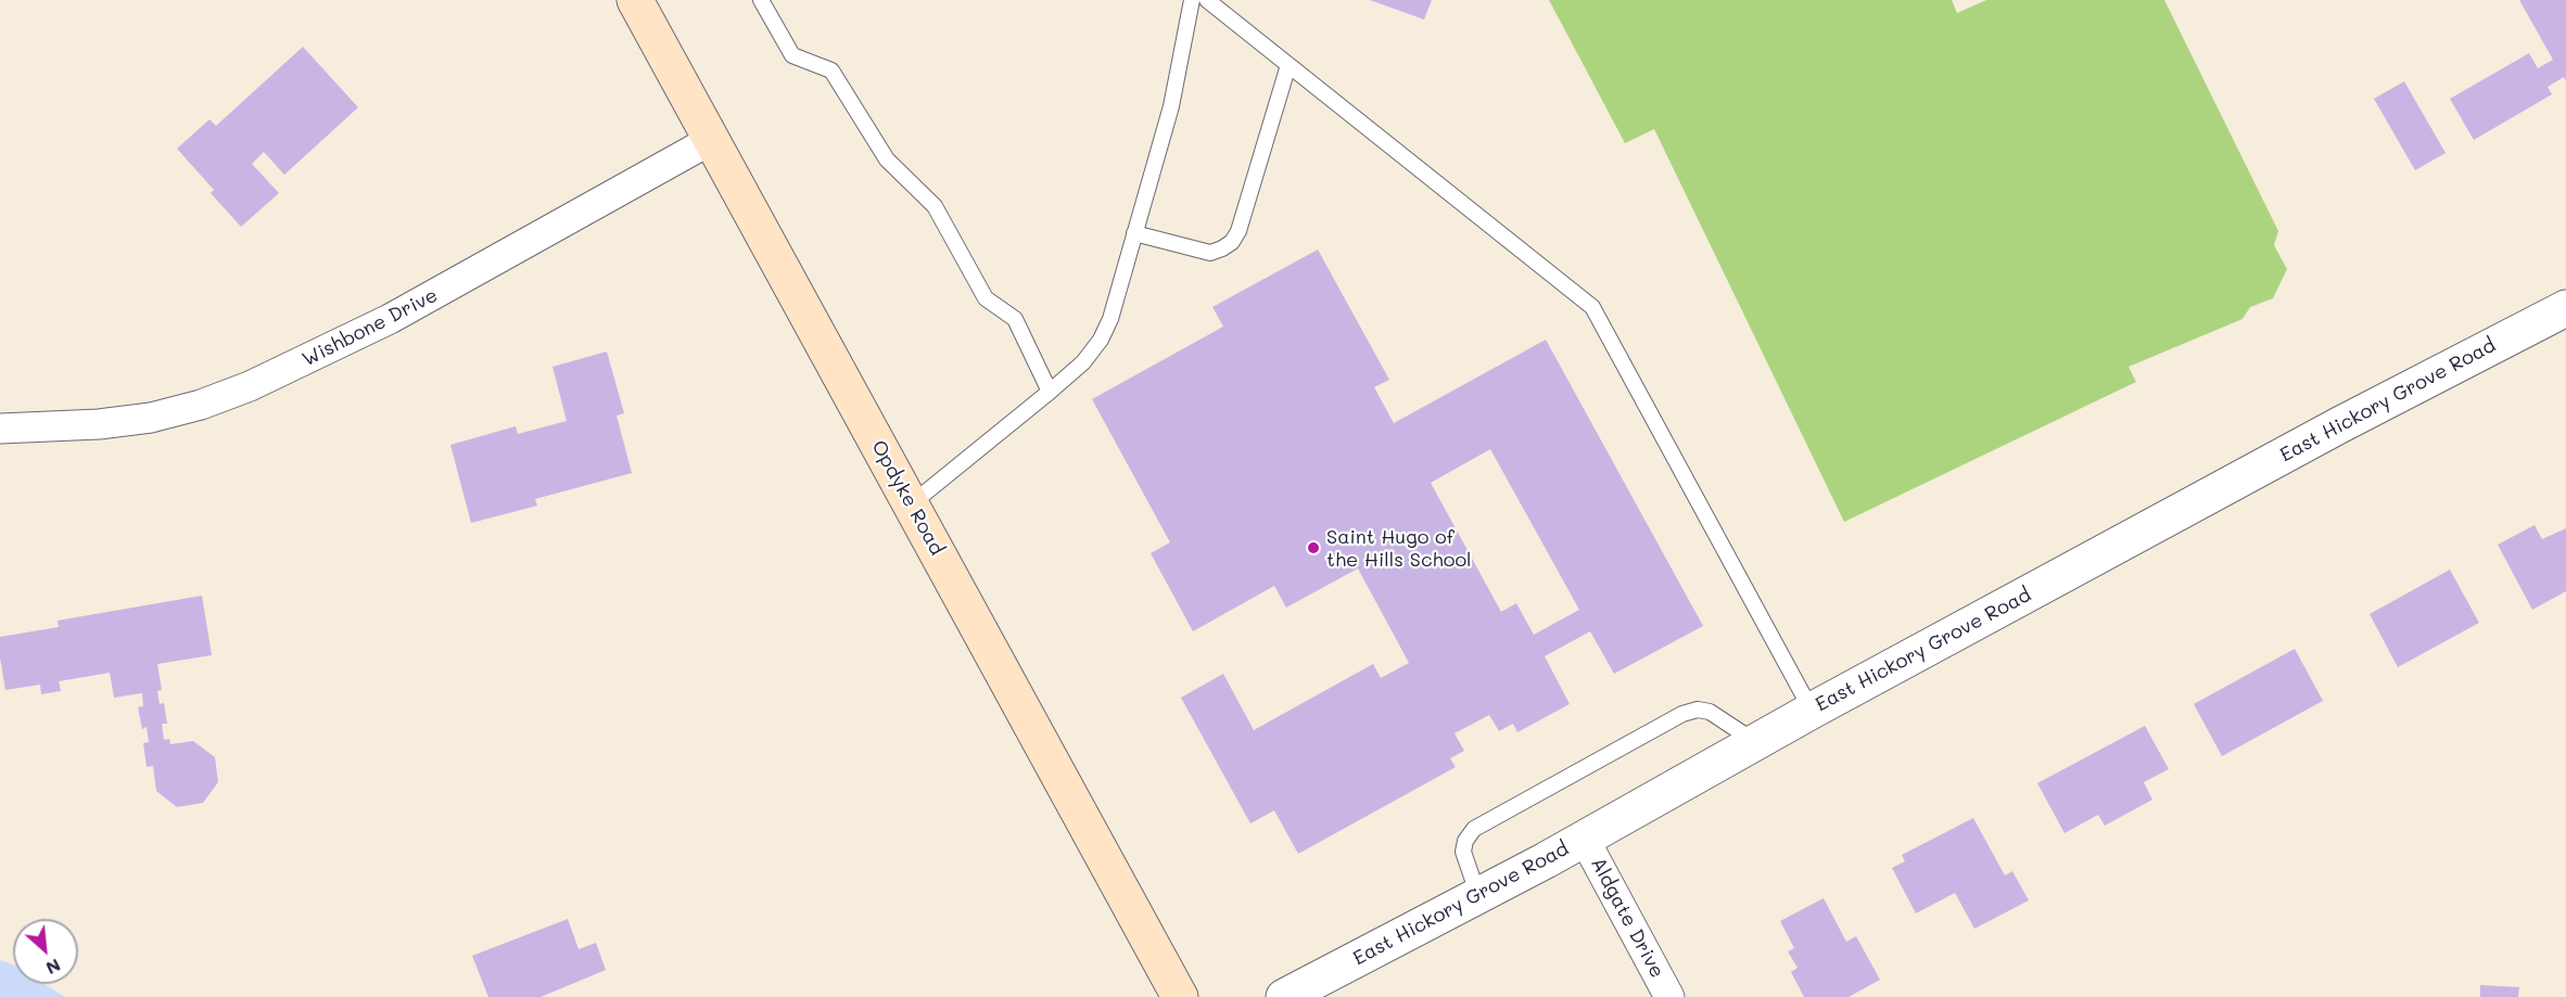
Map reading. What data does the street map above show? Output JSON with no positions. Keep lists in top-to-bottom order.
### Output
{
  "streets": {
    "main road": ["Opdyke Road"],
    "street": ["Wishbone Drive", "East Hickory Grove Road", "Aldgate Drive"]
  },
  "crossings": [
    ["Wishbone Drive", "Opdyke Road"],
    ["East Hickory Grove Road", "Aldgate Drive"]
  ],
  "places": ["Saint Hugo of the Hills School"],
  "north": "bottom right"
}
